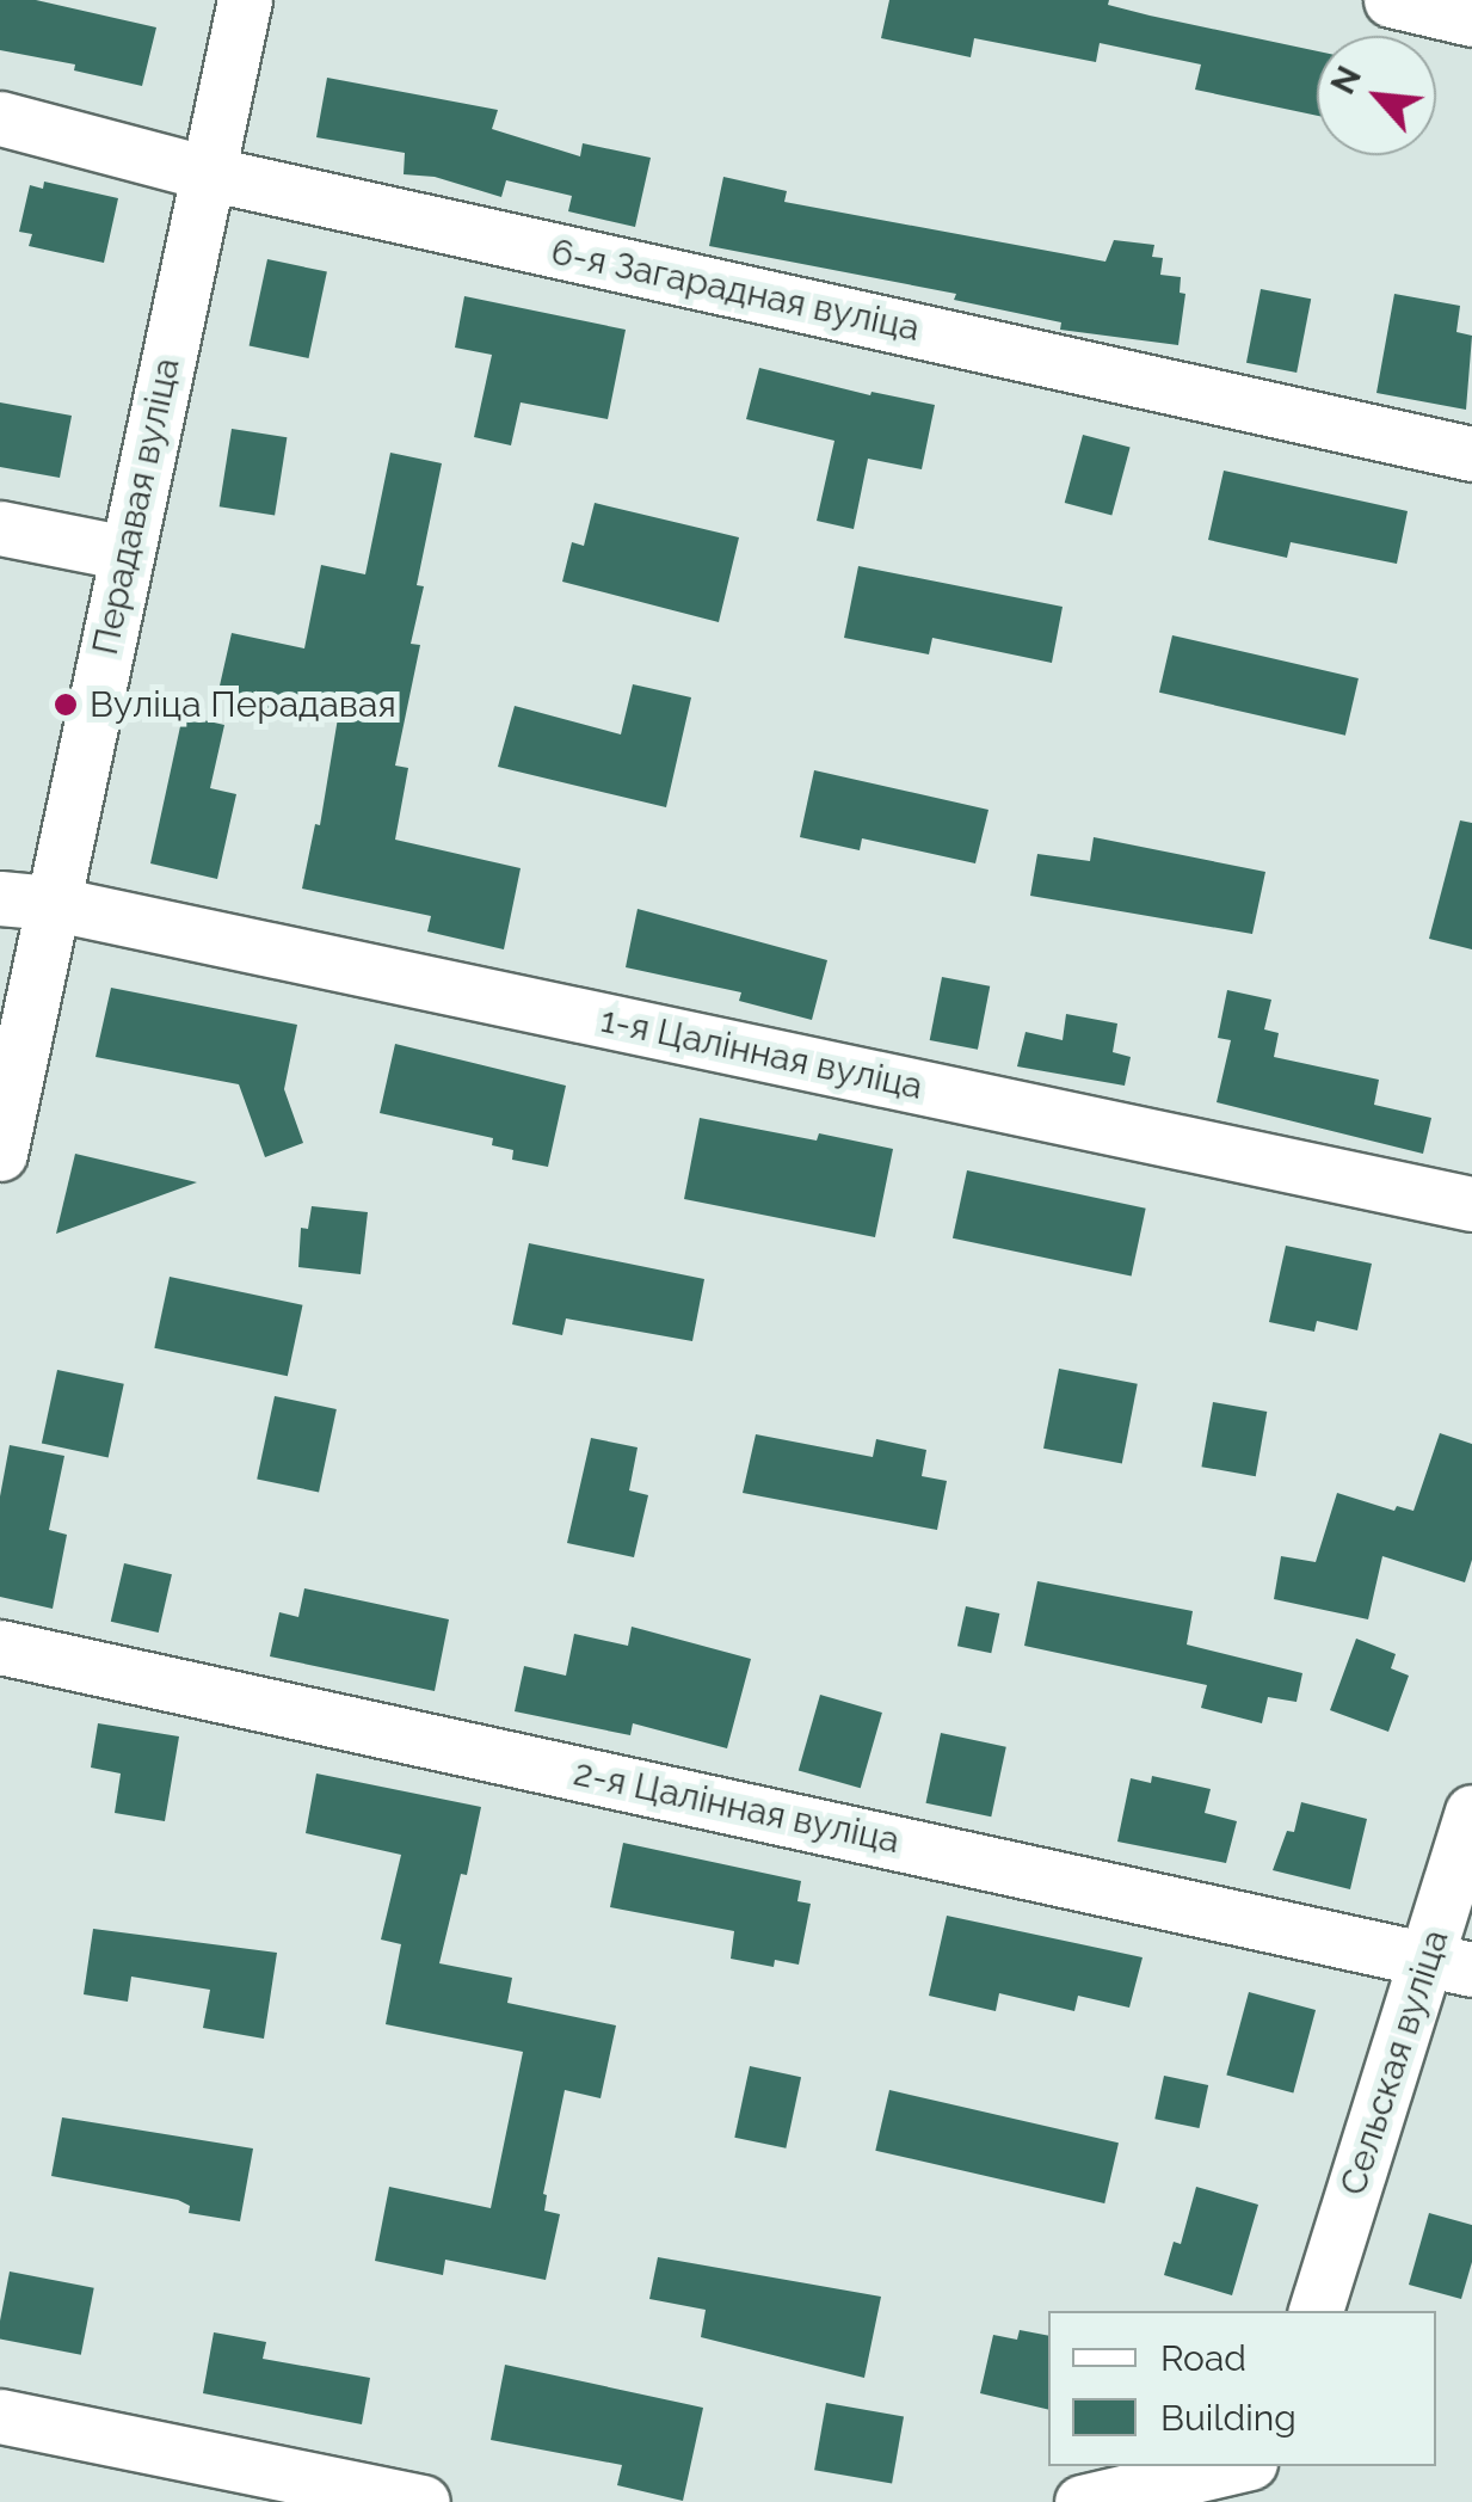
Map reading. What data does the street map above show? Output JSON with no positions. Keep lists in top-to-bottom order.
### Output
{
  "streets": {
    "street": [
      "6-я Загарадная вуліца",
      "Перадавая вуліца",
      "1-я Цалінная вуліца",
      "2-я Цалінная вуліца",
      "Сельская вуліца"
    ]
  },
  "crossings": [
    ["6-я Загарадная вуліца", "Перадавая вуліца"],
    ["Перадавая вуліца", "1-я Цалінная вуліца"],
    ["2-я Цалінная вуліца", "Сельская вуліца"]
  ],
  "places": ["Вуліца Перадавая"],
  "legend": ["Road", "Building"],
  "north": "top left"
}
